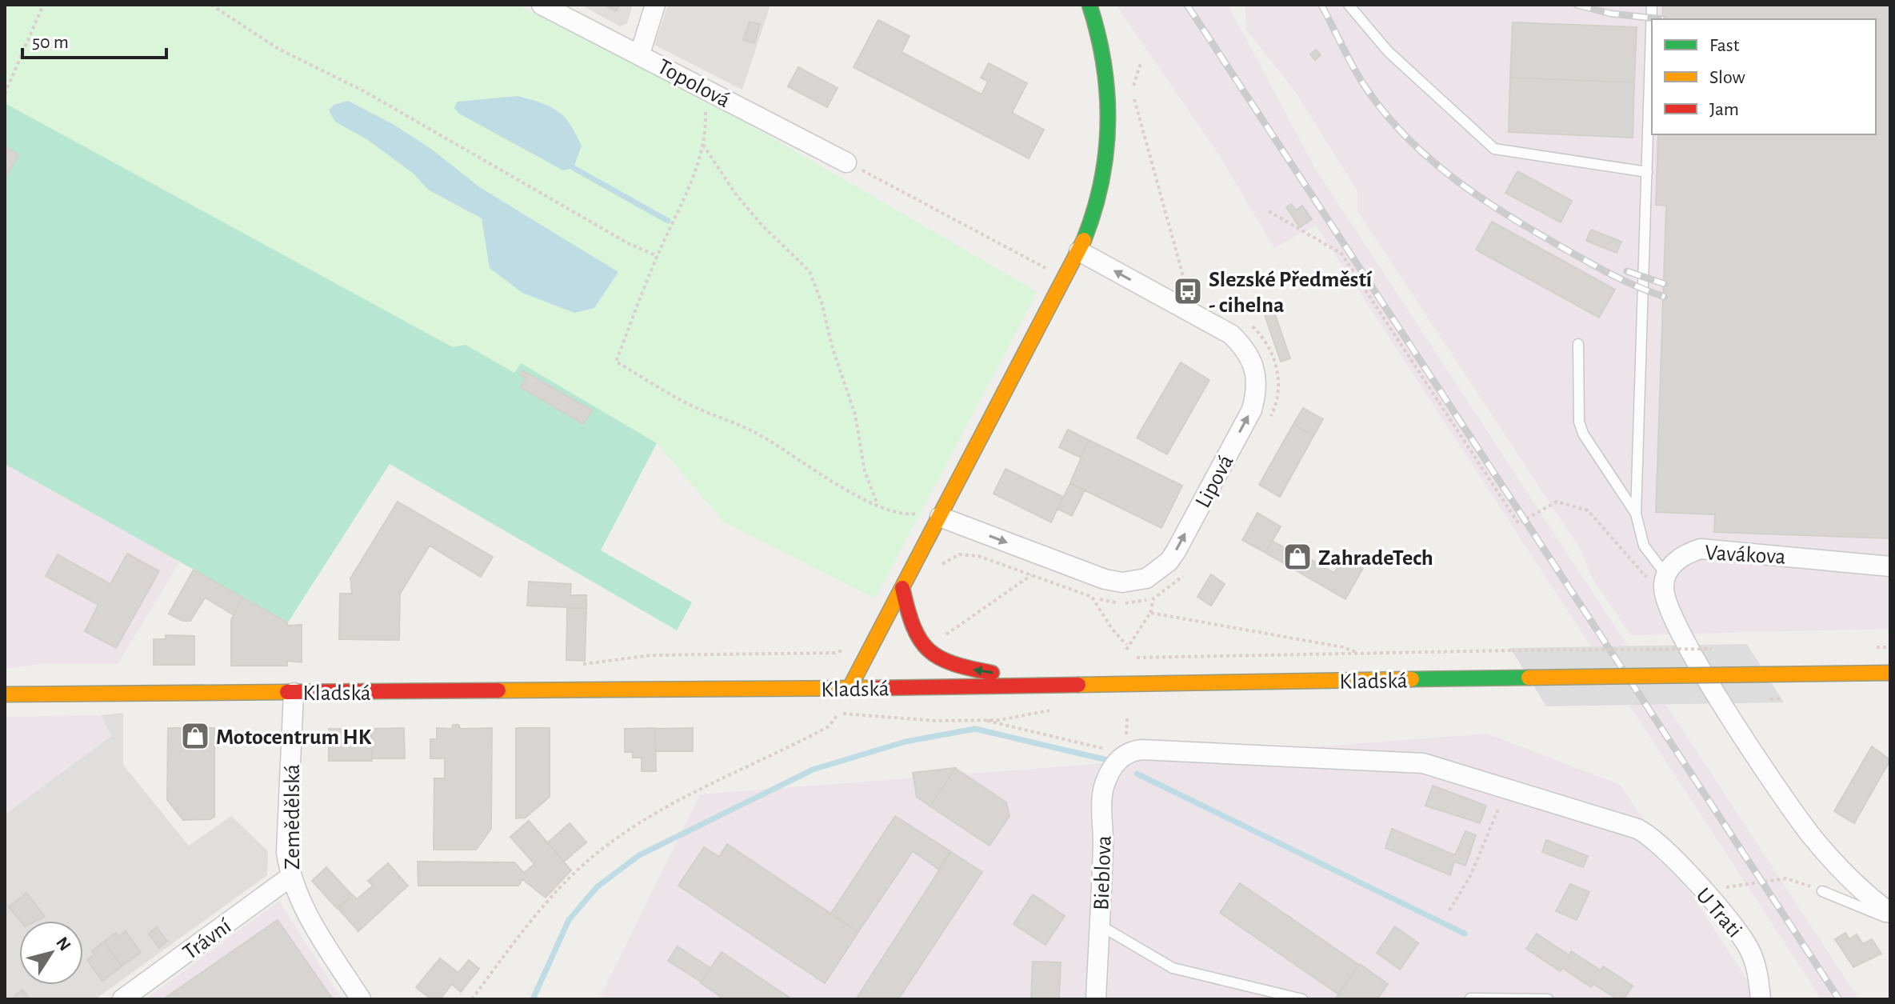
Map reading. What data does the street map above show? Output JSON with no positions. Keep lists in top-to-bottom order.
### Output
{
  "streets": {
    "main road": ["Kladská"],
    "street": [
      "Topolová",
      "Lipová",
      "Vavákova",
      "Zemědělská",
      "Bieblova",
      "U Trati",
      "Trávní"
    ]
  },
  "crossings": [
    ["Kladská", "Zemědělská"],
    ["Zemědělská", "Trávní"]
  ],
  "places": {
    "bus stop": ["Slezské Předměstí - cihelna"],
    "shop": ["ZahradeTech", "Motocentrum HK"]
  },
  "legend": ["Fast", "Slow", "Jam"],
  "scale_bar": "50 m",
  "north": "top right"
}
